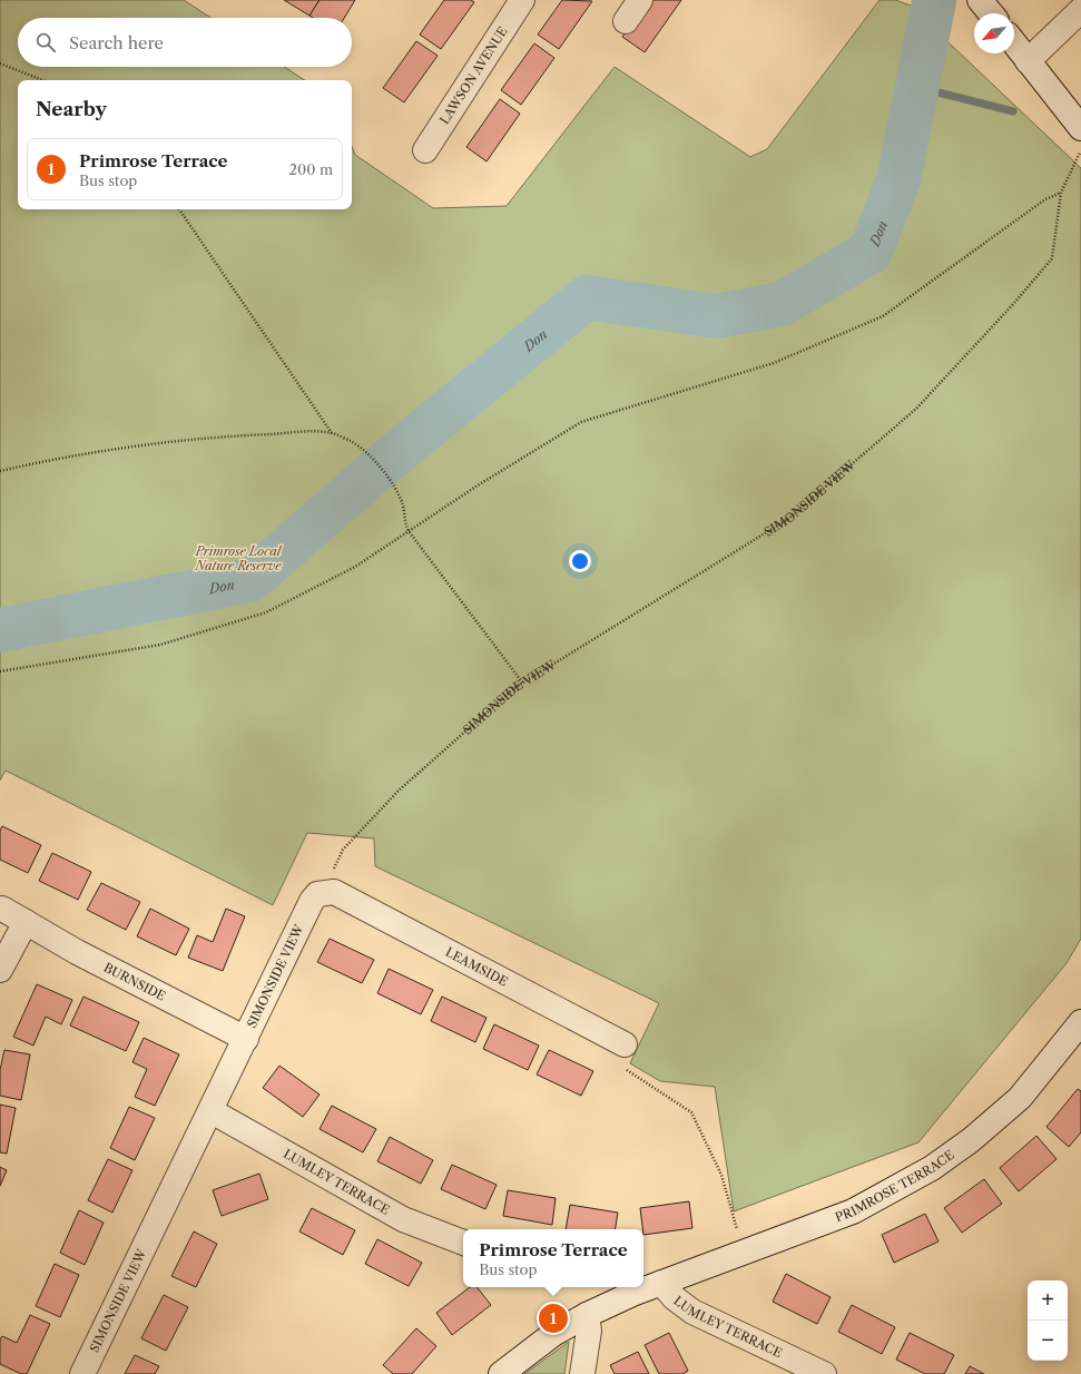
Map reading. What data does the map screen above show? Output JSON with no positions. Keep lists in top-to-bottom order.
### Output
{
  "streets": {
    "street": [
      "LAWSON AVENUE",
      "SIMONSIDE VIEW",
      "LEAMSIDE",
      "BURNSIDE",
      "LUMLEY TERRACE",
      "PRIMROSE TERRACE"
    ]
  },
  "crossings": [
    ["SIMONSIDE VIEW", "LEAMSIDE"],
    ["SIMONSIDE VIEW", "BURNSIDE"],
    ["SIMONSIDE VIEW", "LUMLEY TERRACE"],
    ["LUMLEY TERRACE", "PRIMROSE TERRACE"]
  ],
  "water": ["Don"],
  "parks": ["Primrose Local Nature Reserve"],
  "north": "bottom left",
  "page": {
    "search": "Search here",
    "heading": "Nearby",
    "list": [
      {
        "mark": "1",
        "name": "Primrose Terrace",
        "note": "Bus stop",
        "value": "200 m"
      }
    ],
    "popup": ["Primrose Terrace", "Bus stop"],
    "map_buttons": ["+", "−"],
    "pins": "1"
  }
}
